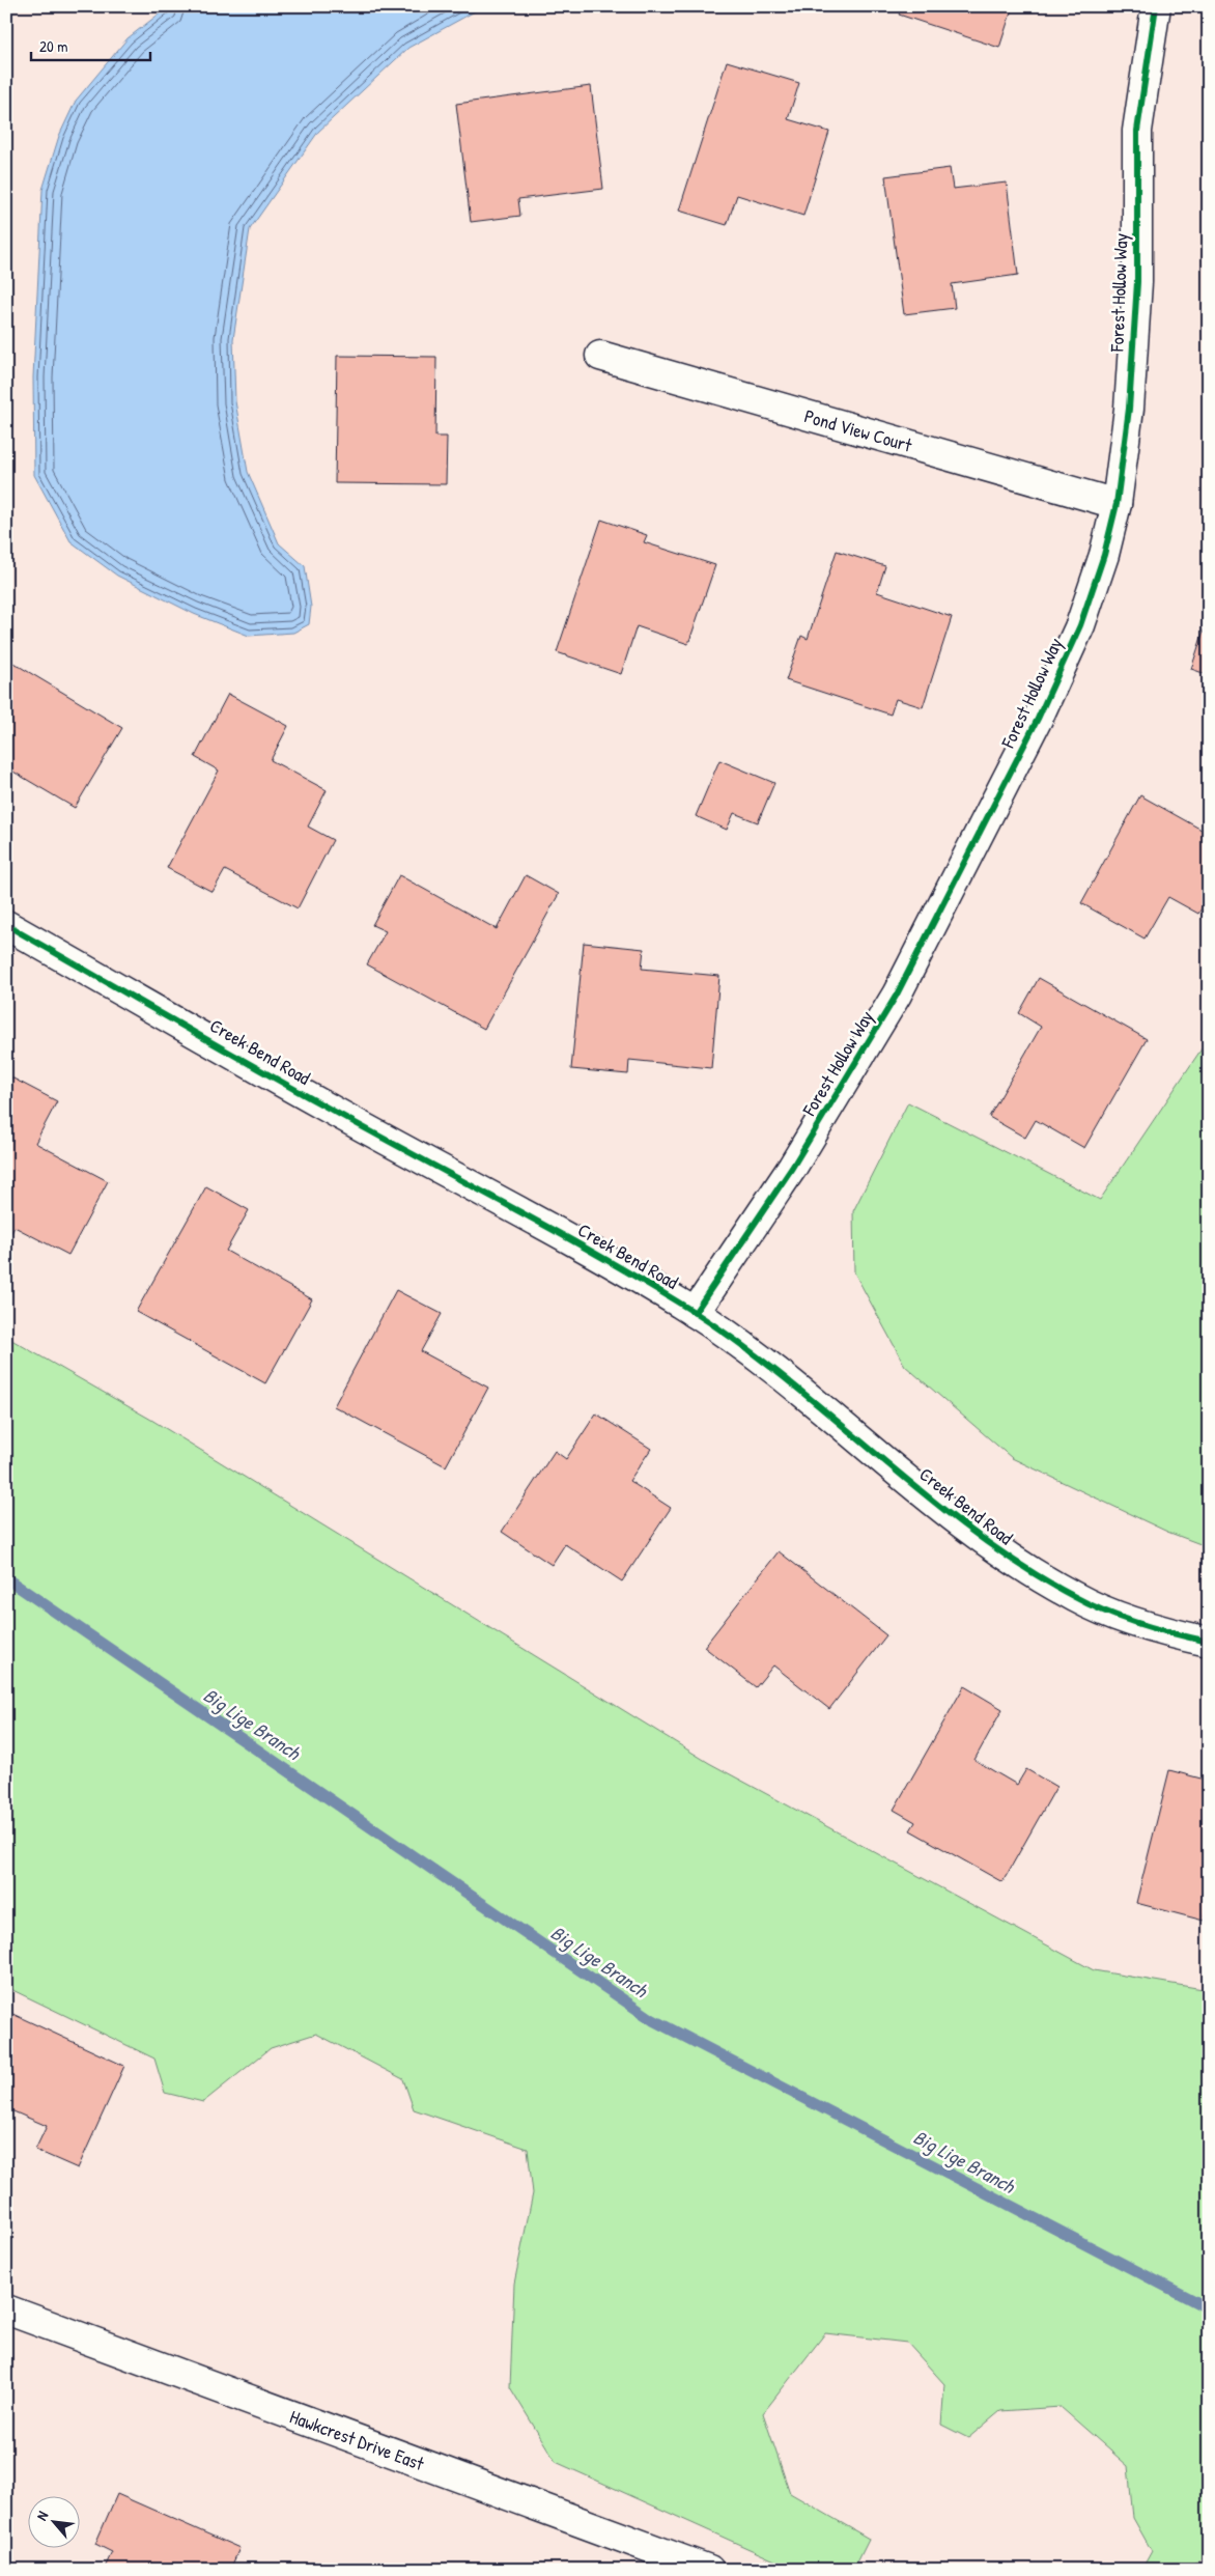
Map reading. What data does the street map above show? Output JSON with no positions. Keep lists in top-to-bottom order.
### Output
{
  "streets": {
    "street": [
      "Forest Hollow Way",
      "Pond View Court",
      "Creek Bend Road",
      "Hawkcrest Drive East"
    ]
  },
  "crossings": [
    ["Forest Hollow Way", "Pond View Court"],
    ["Forest Hollow Way", "Creek Bend Road"]
  ],
  "water": ["Big Lige Branch"],
  "scale_bar": "20 m",
  "north": "top left"
}
